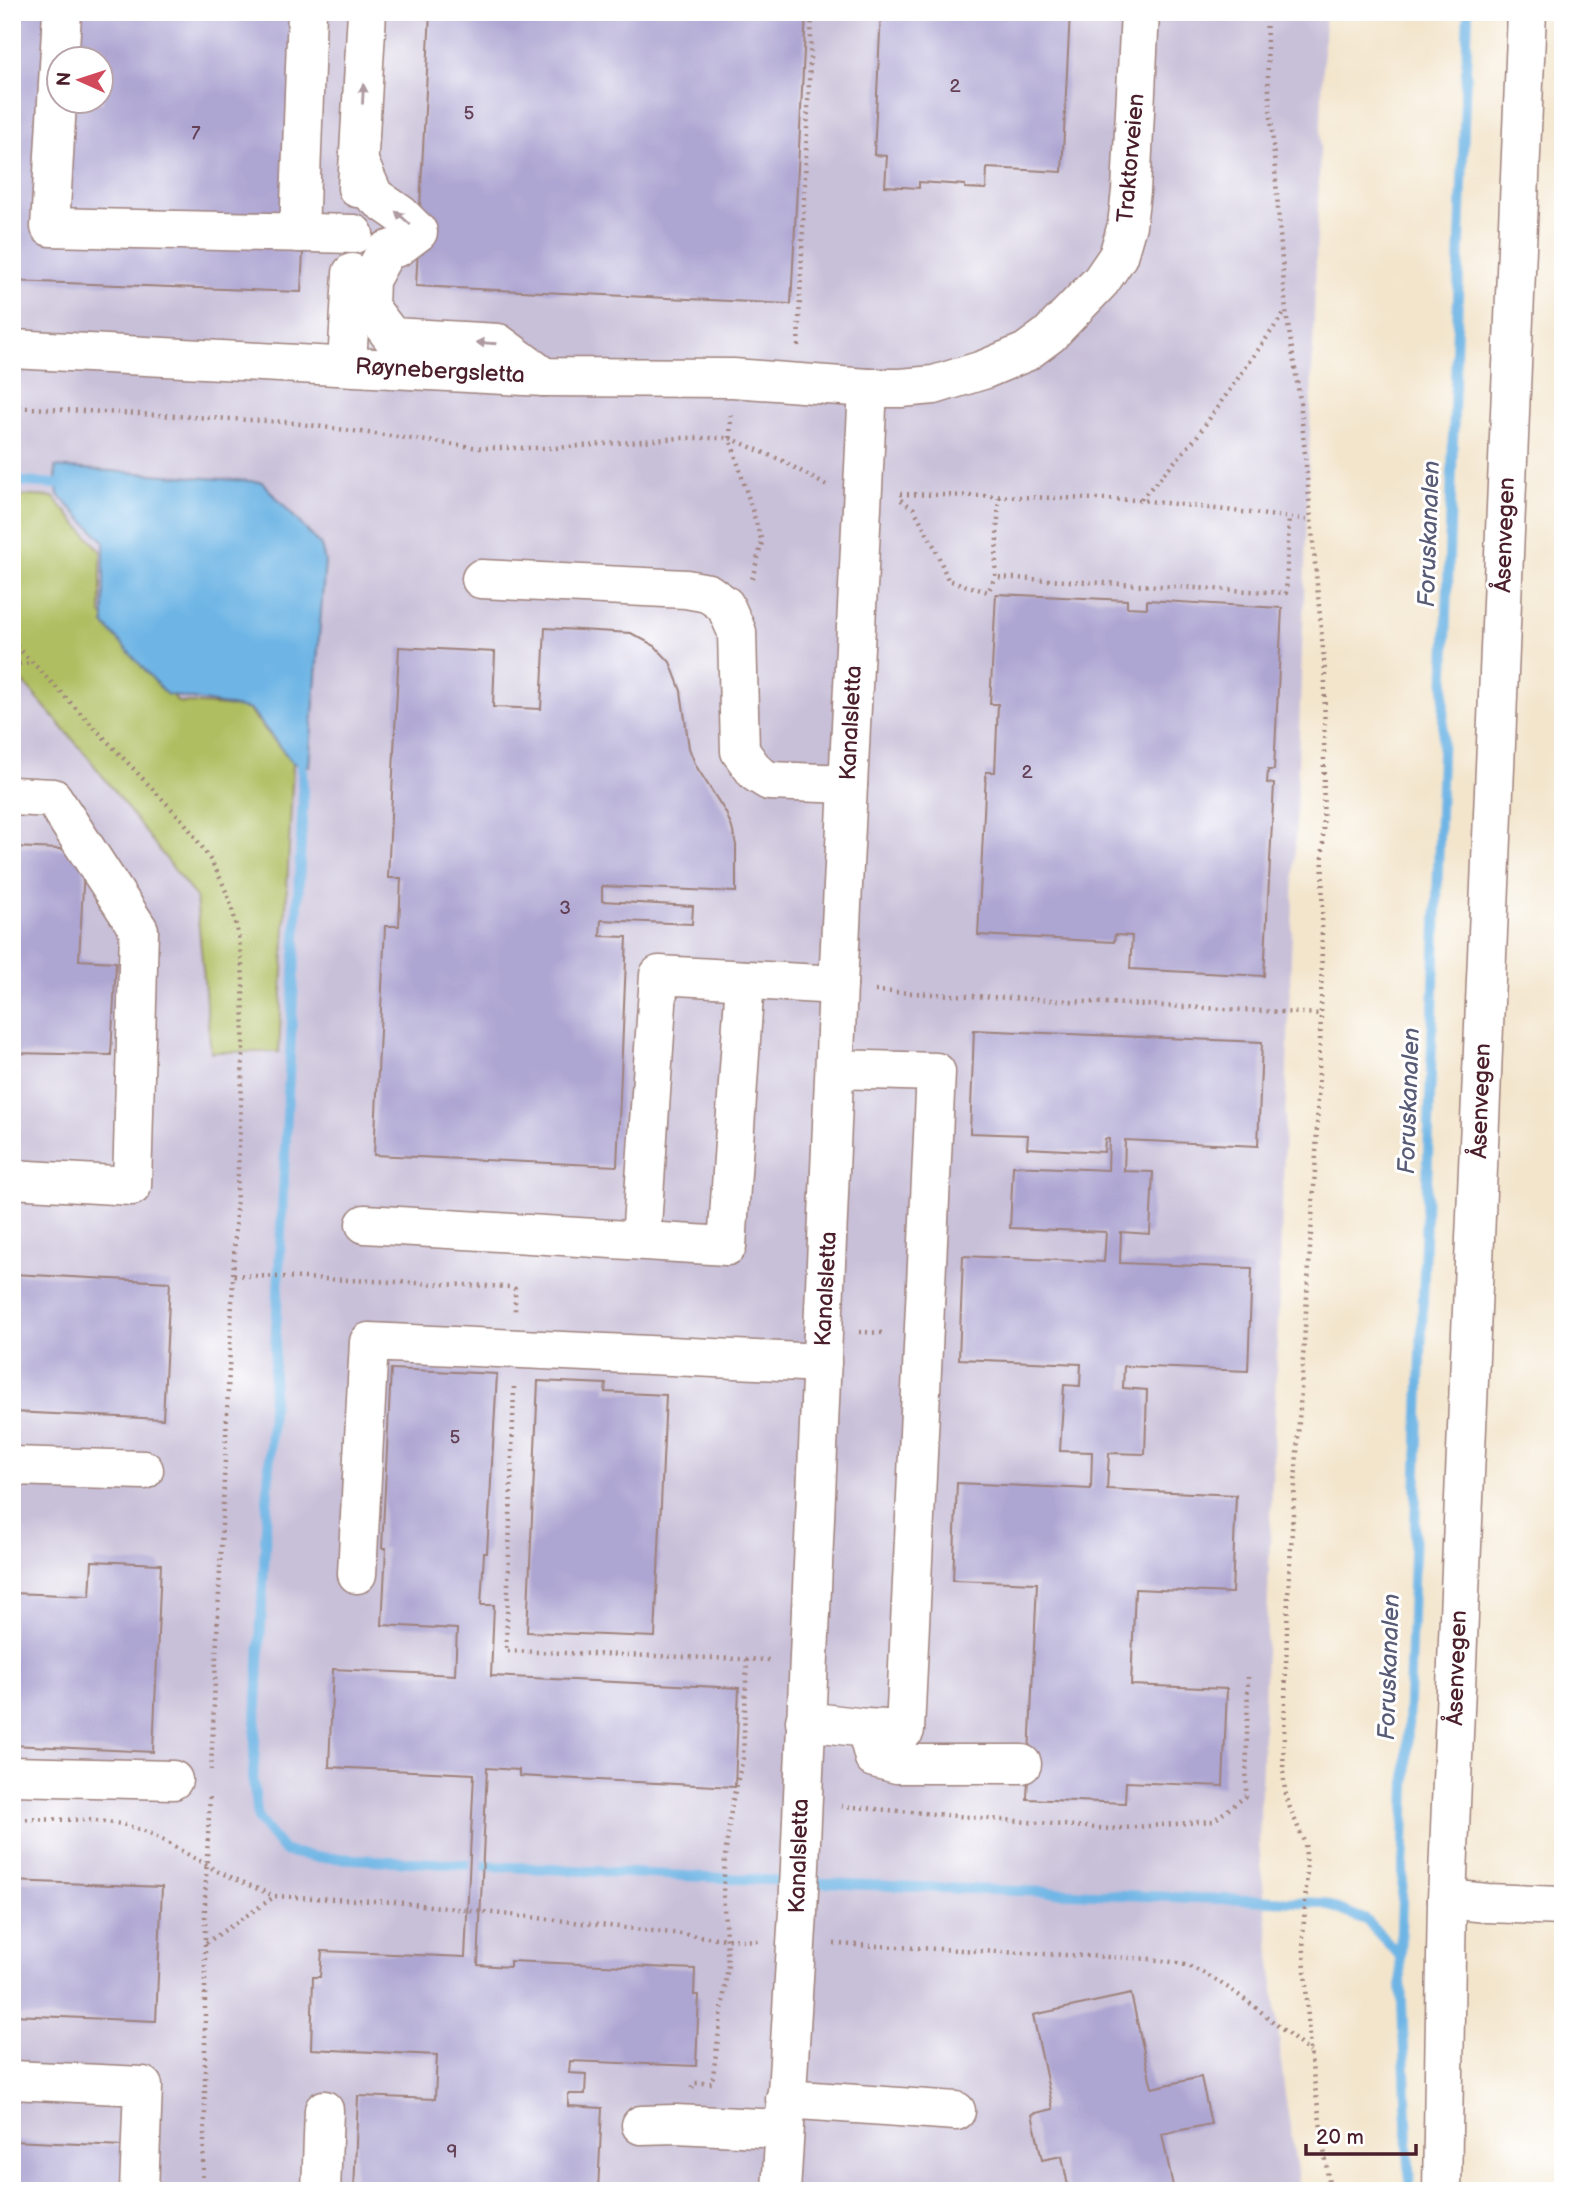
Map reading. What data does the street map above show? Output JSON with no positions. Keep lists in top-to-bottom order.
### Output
{
  "streets": {
    "street": [
      "Traktorveien",
      "Røynebergsletta",
      "Åsenvegen",
      "Kanalsletta"
    ]
  },
  "crossings": [
    ["Traktorveien", "Røynebergsletta"],
    ["Traktorveien", "Kanalsletta"],
    ["Røynebergsletta", "Kanalsletta"]
  ],
  "water": ["Foruskanalen"],
  "house_numbers": [
    "2",
    "5",
    "7",
    "2",
    "3",
    "5",
    "9"
  ],
  "scale_bar": "20 m",
  "north": "left"
}
